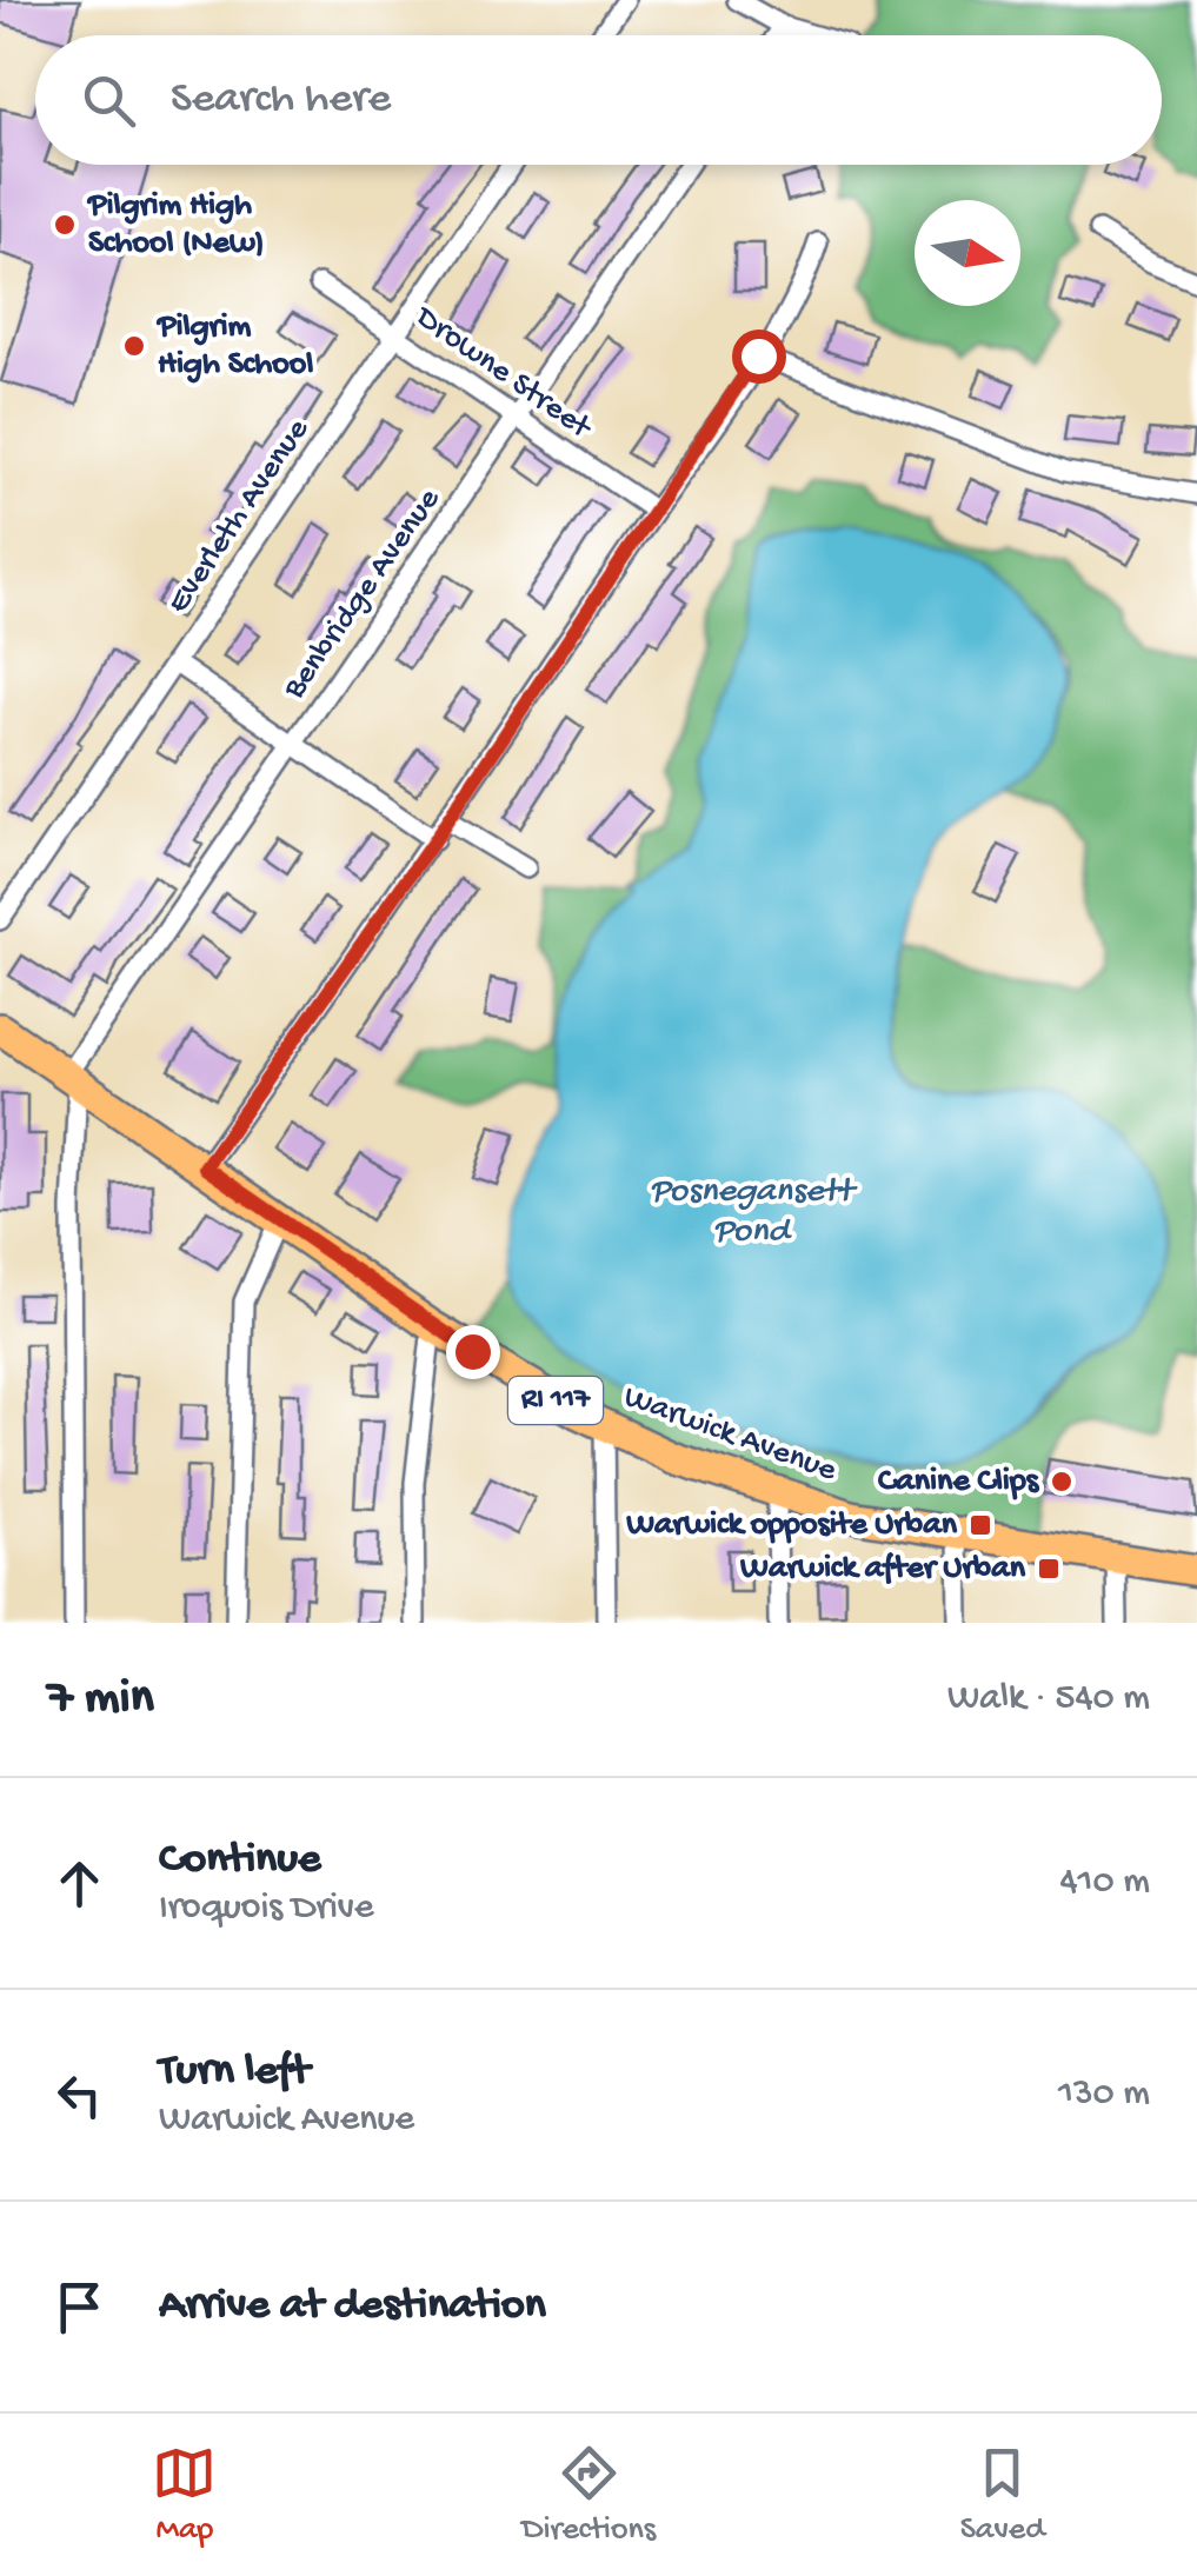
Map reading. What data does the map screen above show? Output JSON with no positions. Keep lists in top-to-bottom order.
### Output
{
  "streets": {
    "main road": ["RI 117", "Warwick Avenue"],
    "street": ["Drowne Street", "Everleth Avenue", "Benbridge Avenue"]
  },
  "crossings": [
    ["Drowne Street", "Everleth Avenue"],
    ["Drowne Street", "Benbridge Avenue"],
    ["Benbridge Avenue", "Warwick Avenue"]
  ],
  "water": ["Posnegansett Pond"],
  "places": {
    "other": ["Pilgrim High School (New)", "Pilgrim High School", "Canine Clips"],
    "transit": ["Warwick opposite Urban", "Warwick after Urban"]
  },
  "north": "right",
  "page": {
    "search": "Search here",
    "heading": ["7 min", "Walk · 540 m"],
    "list": [
      ["Continue", "Iroquois Drive", "410 m"],
      ["Turn left", "Warwick Avenue", "130 m"],
      "Arrive at destination"
    ],
    "nav": ["Map", "Directions", "Saved"]
  }
}
